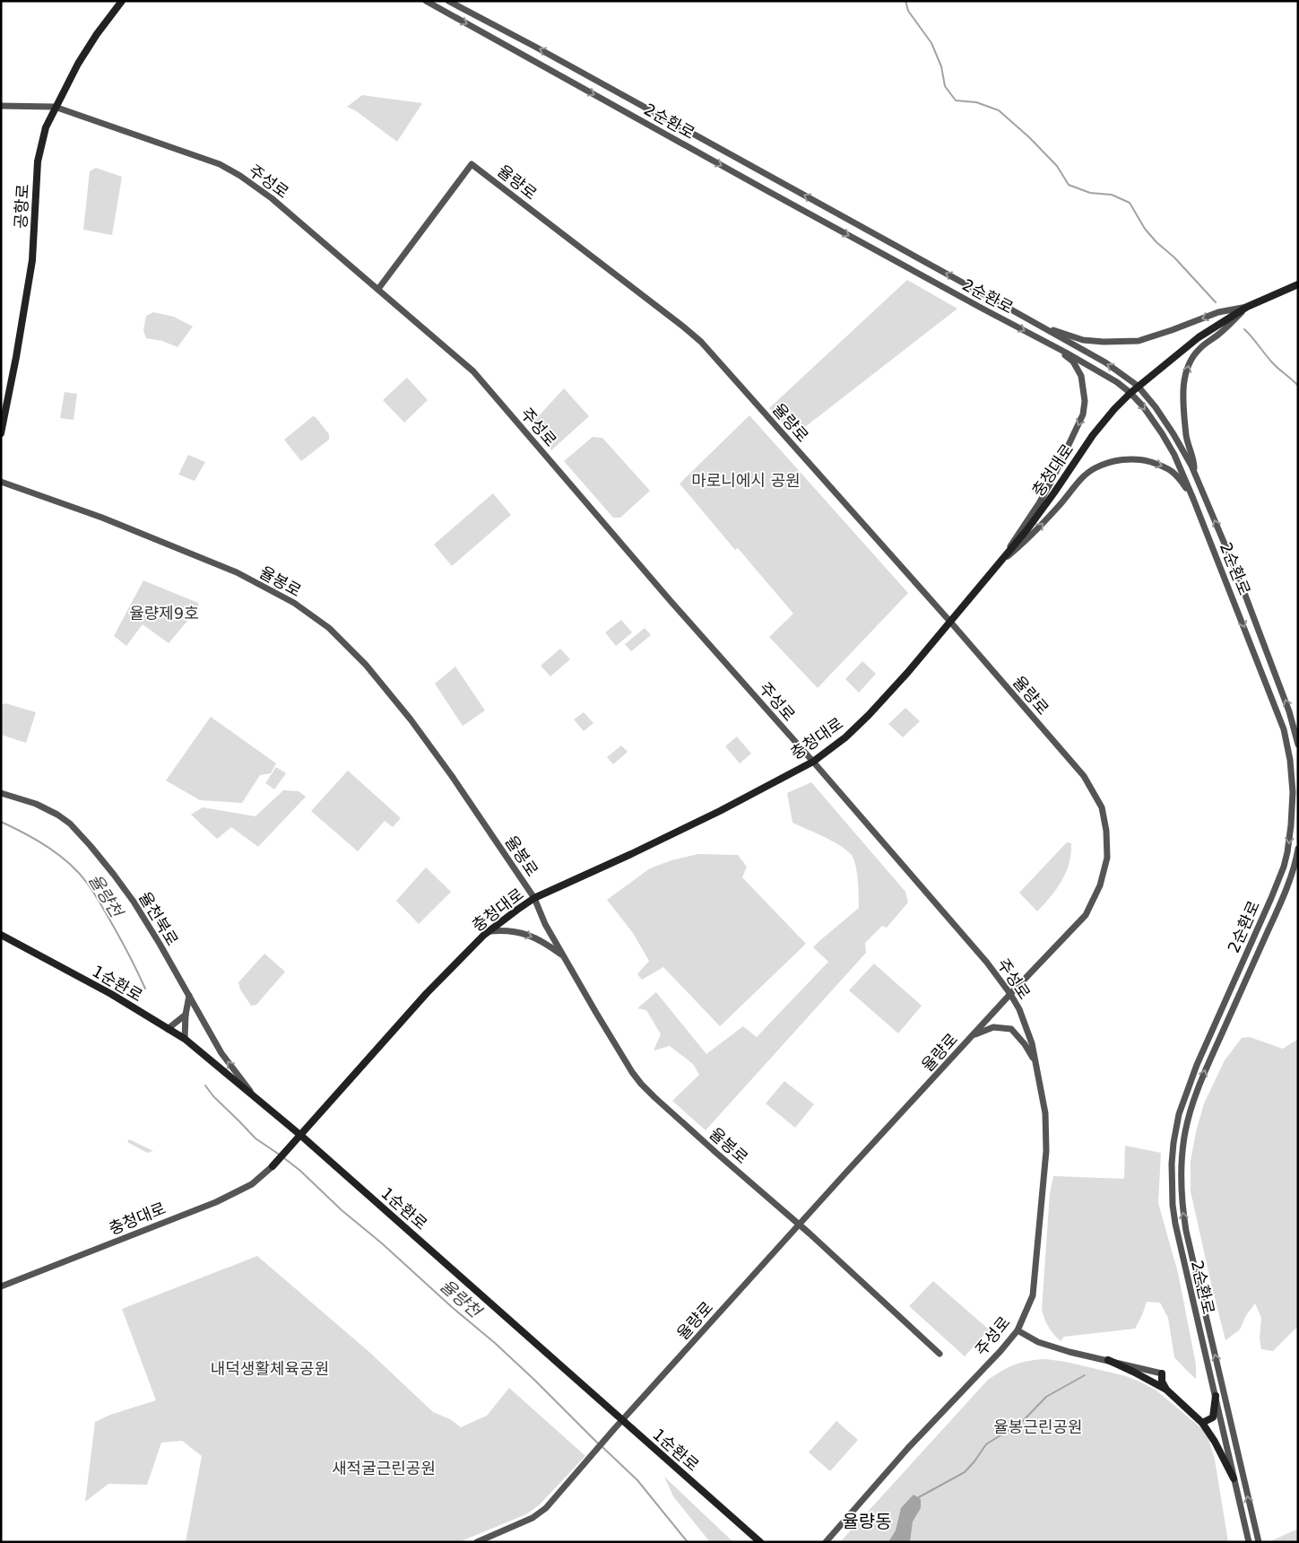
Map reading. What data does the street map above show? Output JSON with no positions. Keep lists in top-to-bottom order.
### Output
{
  "streets": {
    "main road": ["공항로", "충청대로", "1순환로"],
    "street": [
      "2순환로",
      "주성로",
      "율량로",
      "율봉로",
      "율천북로"
    ]
  },
  "crossings": [
    ["2순환로", "충청대로"],
    ["주성로", "율량로"],
    ["주성로", "공항로"],
    ["주성로", "충청대로"],
    ["율량로", "충청대로"],
    ["율량로", "율봉로"],
    ["율량로", "1순환로"],
    ["충청대로", "율봉로"],
    ["충청대로", "1순환로"],
    ["율천북로", "1순환로"]
  ],
  "districts": ["율량동"],
  "water": ["율량천"],
  "parks": [
    "마로니에시 공원",
    "율량제9호",
    "내덕생활체육공원",
    "율봉근린공원",
    "새적굴근린공원"
  ]
}
